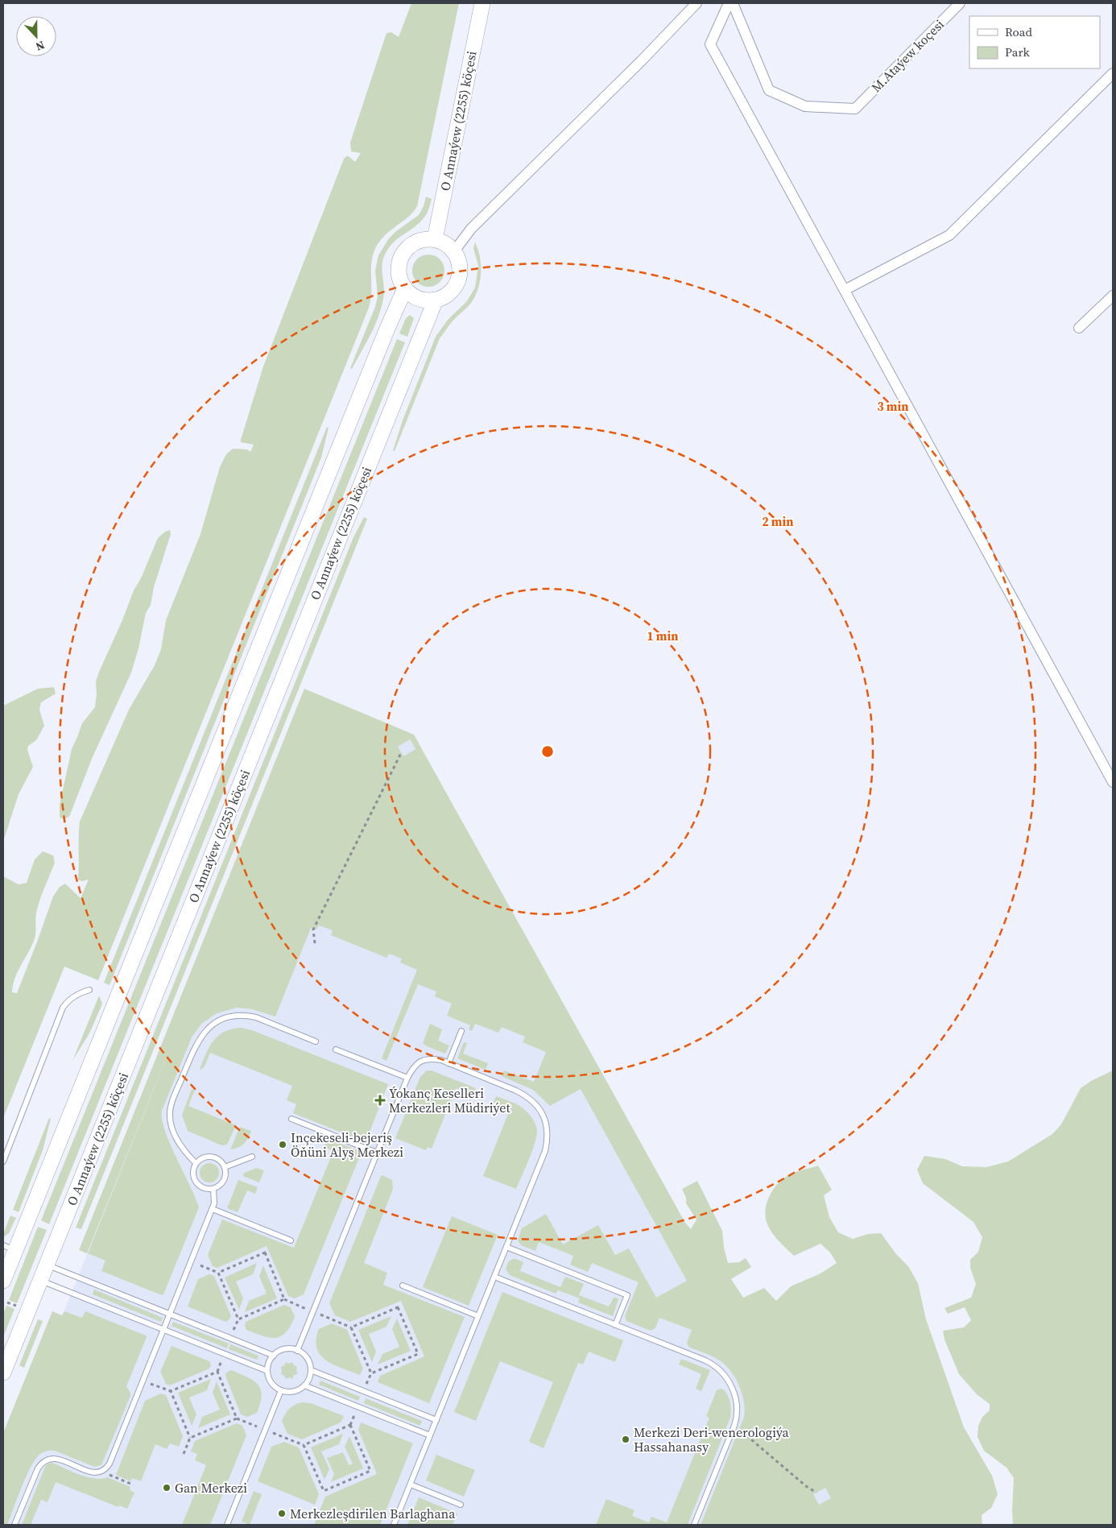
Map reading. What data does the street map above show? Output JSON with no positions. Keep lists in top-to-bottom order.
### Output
{
  "streets": {
    "main road": ["O Annaýew (2255) köçesi"],
    "street": ["M.Ataýew koçesi"]
  },
  "places": {
    "health": ["Ýokanç Keselleri Merkezleri Müdiriýet"],
    "other": [
      "Inçekeseli-bejeriş Öňüni Alyş Merkezi",
      "Merkezi Deri-wenerologiýa Hassahanasy",
      "Gan Merkezi",
      "Merkezleşdirilen Barlaghana"
    ]
  },
  "legend": ["Road", "Park"],
  "north": "bottom",
  "rings": ["3 min", "2 min", "1 min"]
}
